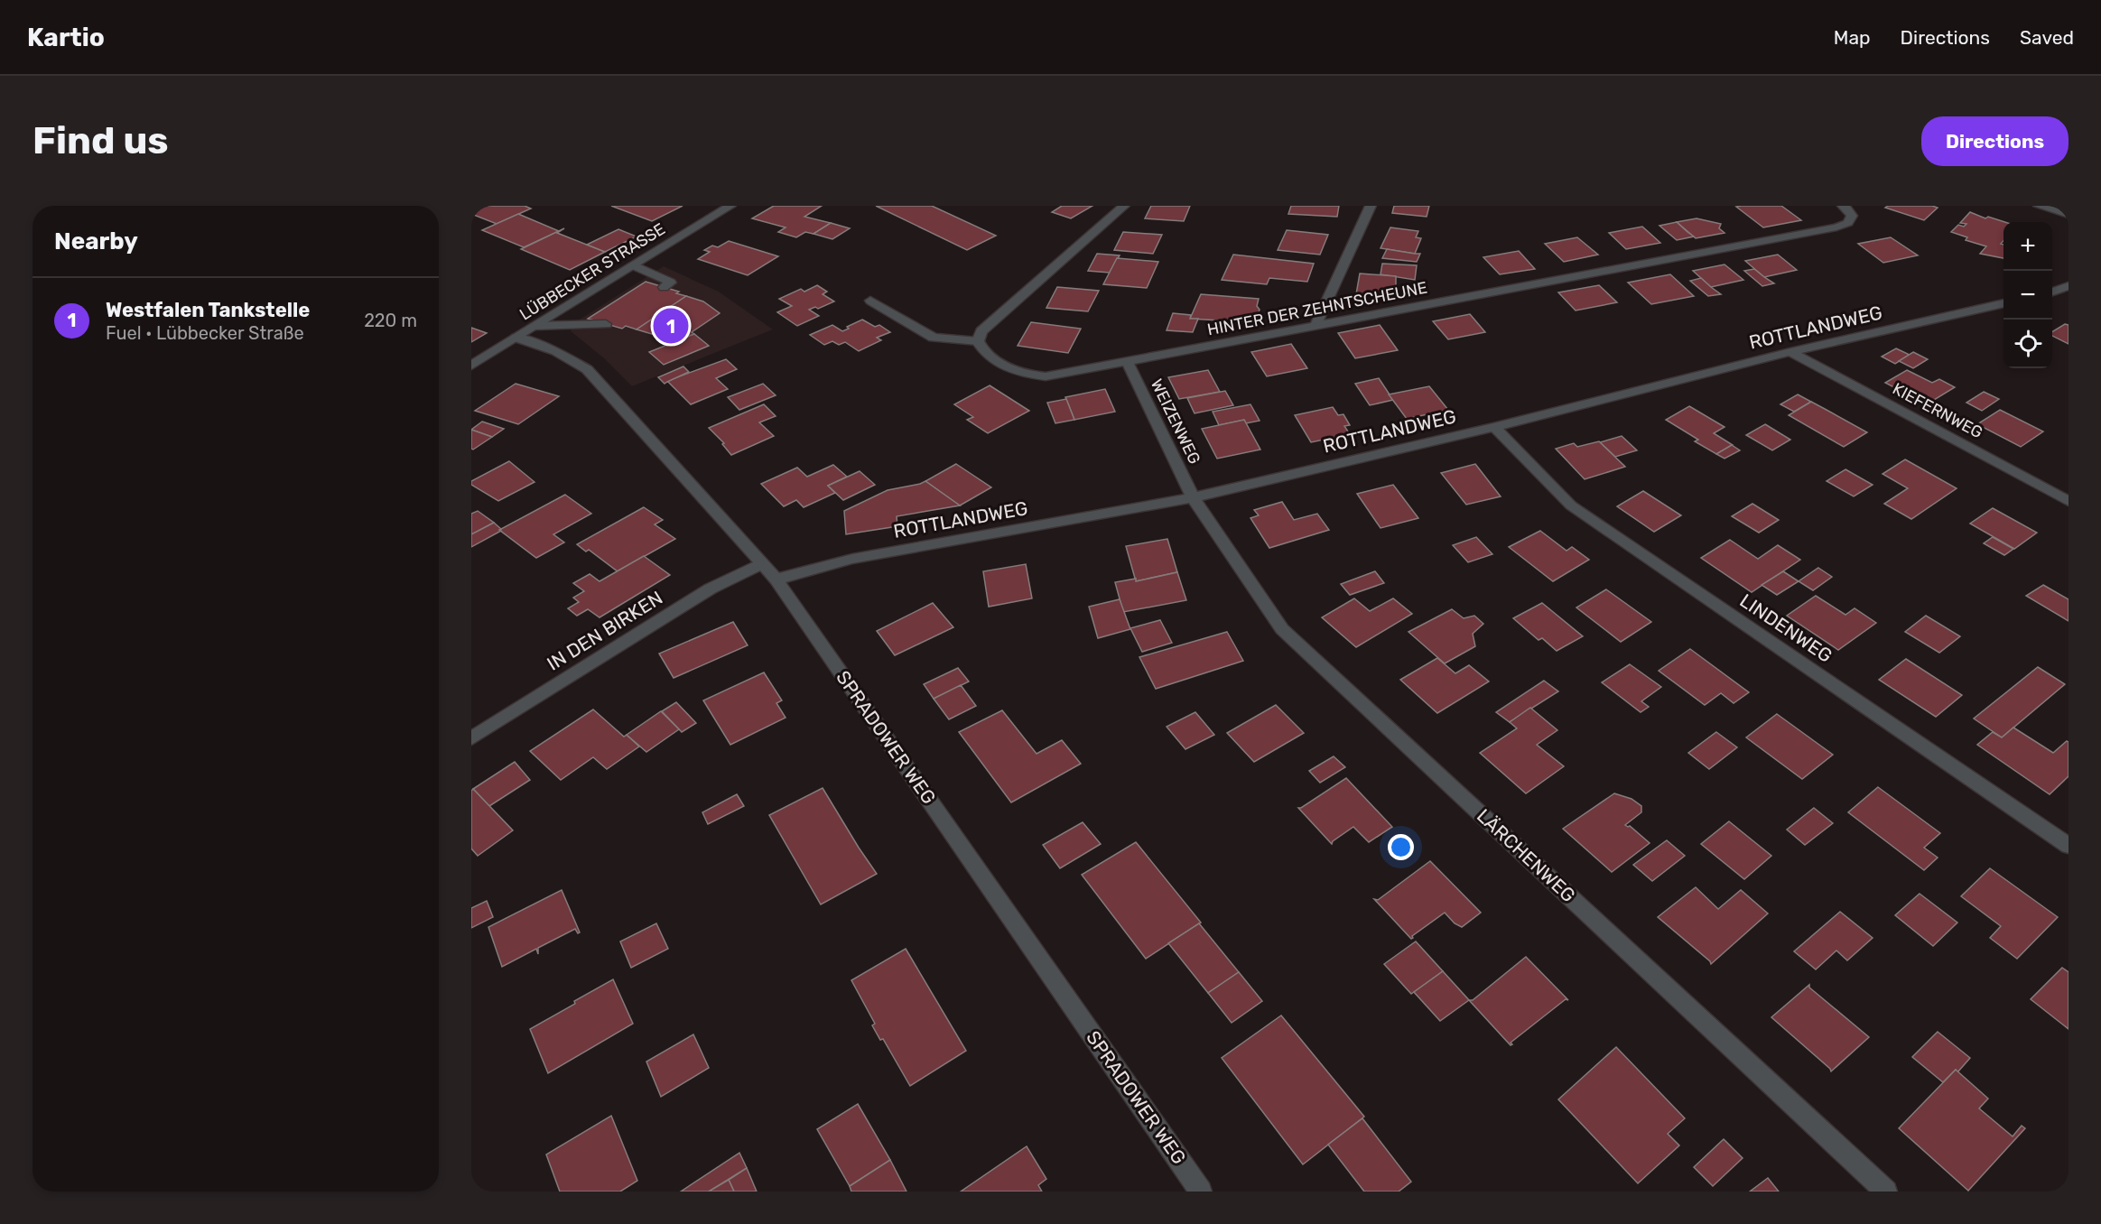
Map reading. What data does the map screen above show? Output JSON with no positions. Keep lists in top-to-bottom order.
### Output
{
  "streets": {
    "street": [
      "LÜBBECKER STRASSE",
      "HINTER DER ZEHNTSCHEUNE",
      "ROTTLANDWEG",
      "KIEFERNWEG",
      "WEIZENWEG",
      "LINDENWEG",
      "IN DEN BIRKEN",
      "SPRADOWER WEG",
      "LÄRCHENWEG"
    ]
  },
  "crossings": [
    ["LÜBBECKER STRASSE", "SPRADOWER WEG"],
    ["HINTER DER ZEHNTSCHEUNE", "WEIZENWEG"],
    ["ROTTLANDWEG", "KIEFERNWEG"],
    ["ROTTLANDWEG", "WEIZENWEG"],
    ["ROTTLANDWEG", "LINDENWEG"],
    ["ROTTLANDWEG", "SPRADOWER WEG"],
    ["ROTTLANDWEG", "LÄRCHENWEG"],
    ["WEIZENWEG", "LÄRCHENWEG"],
    ["IN DEN BIRKEN", "SPRADOWER WEG"]
  ],
  "page": {
    "header": "Kartio",
    "nav": ["Map", "Directions", "Saved"],
    "buttons": "Directions",
    "title": "Find us",
    "heading": "Nearby",
    "map_buttons": ["+", "−"],
    "list": [
      {
        "mark": "1",
        "name": "Westfalen Tankstelle",
        "note": "Fuel · Lübbecker Straße",
        "value": "220 m"
      }
    ],
    "pins": "1"
  }
}
